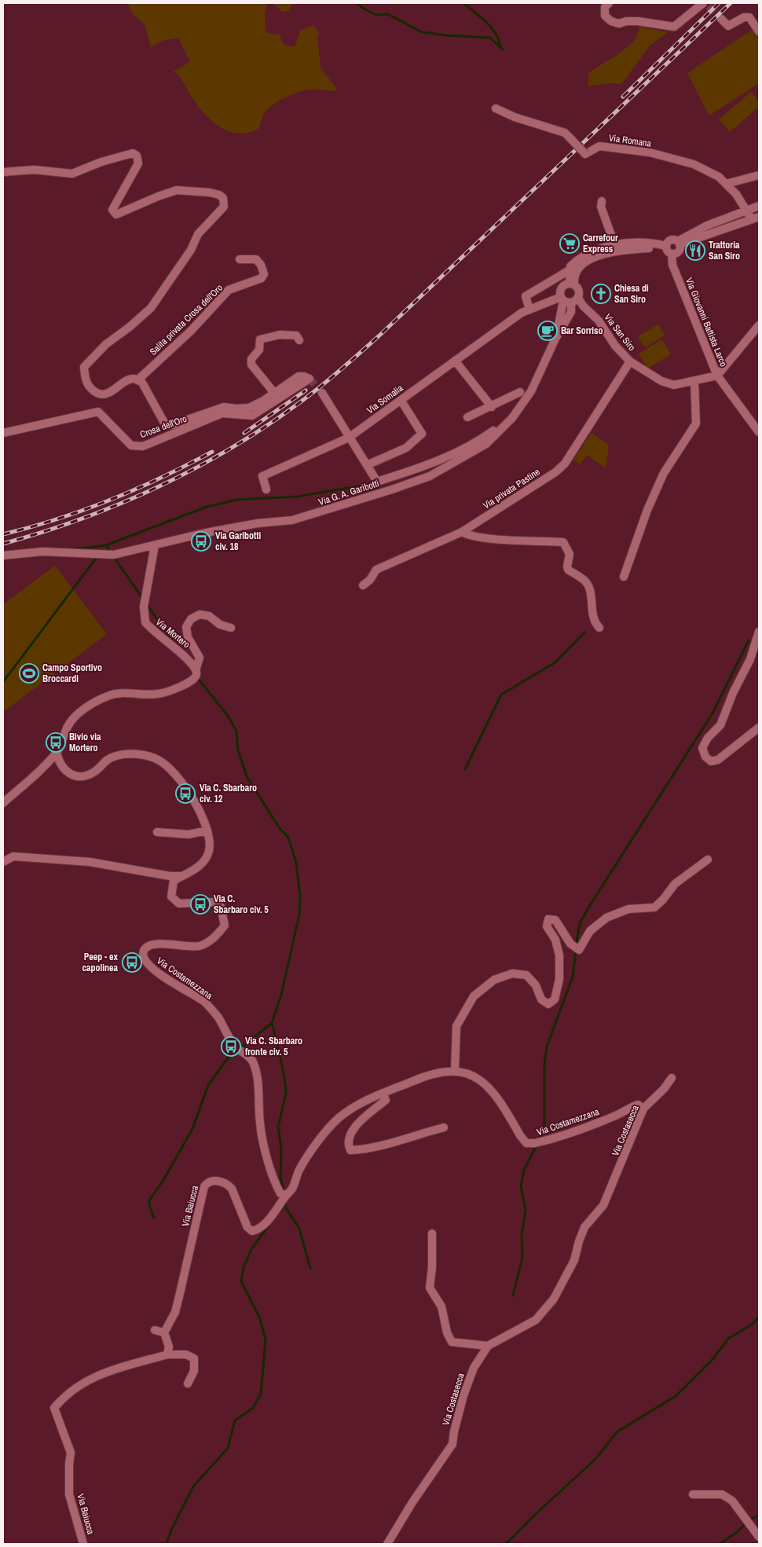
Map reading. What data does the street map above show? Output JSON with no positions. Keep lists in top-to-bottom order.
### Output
{
  "streets": {
    "street": [
      "Via Romana",
      "Salita privata Crosa dell'Oro",
      "Via Giovanni Battista Larco",
      "Via San Siro",
      "Via Somalia",
      "Crosa dell'Oro",
      "Via privata Pastine",
      "Via G. A. Garibotti",
      "Via Mortero",
      "Via Costamezzana",
      "Via Costasecca",
      "Via Baiucca"
    ]
  },
  "crossings": [
    ["Via Giovanni Battista Larco", "Via San Siro"],
    ["Via San Siro", "Via Somalia"],
    ["Via San Siro", "Via privata Pastine"],
    ["Via Somalia", "Via G. A. Garibotti"],
    ["Via G. A. Garibotti", "Via Mortero"],
    ["Via Costamezzana", "Via Costasecca"],
    ["Via Costamezzana", "Via Baiucca"]
  ],
  "places": {
    "supermarket": ["Carrefour Express"],
    "restaurant": ["Trattoria San Siro"],
    "church": ["Chiesa di San Siro"],
    "cafe": ["Bar Sorriso"],
    "bus stop": [
      "Via Garibotti civ. 18",
      "Bivio via Mortero",
      "Via C. Sbarbaro civ. 12",
      "Via C. Sbarbaro civ. 5",
      "Peep - ex capolinea",
      "Via C. Sbarbaro fronte civ. 5"
    ],
    "sports": ["Campo Sportivo Broccardi"]
  }
}
